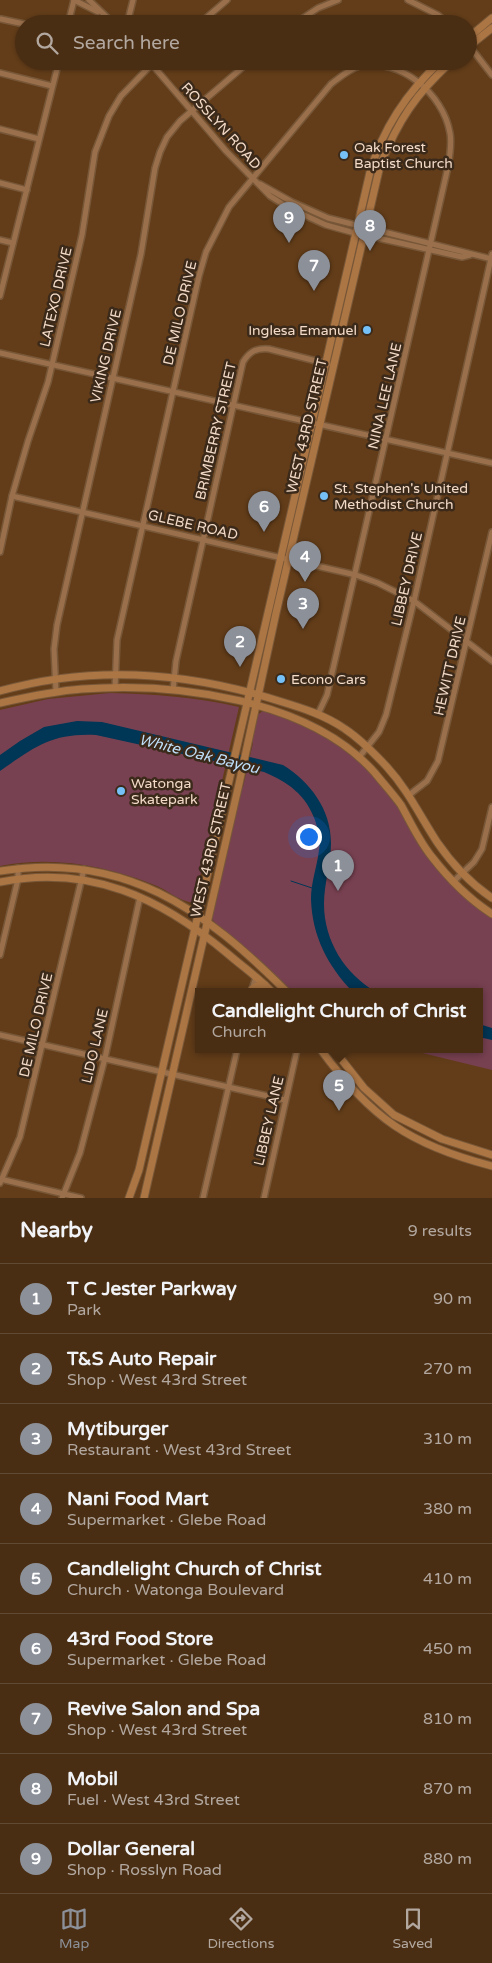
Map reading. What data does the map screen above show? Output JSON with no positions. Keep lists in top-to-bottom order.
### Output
{
  "streets": {
    "main road": ["WEST 43RD STREET"],
    "street": [
      "ROSSLYN ROAD",
      "LATEXO DRIVE",
      "DE MILO DRIVE",
      "VIKING DRIVE",
      "NINA LEE LANE",
      "BRIMBERRY STREET",
      "GLEBE ROAD",
      "LIBBEY DRIVE",
      "HEWITT DRIVE",
      "LIDO LANE",
      "LIBBEY LANE"
    ]
  },
  "crossings": [
    ["ROSSLYN ROAD", "DE MILO DRIVE"],
    ["ROSSLYN ROAD", "VIKING DRIVE"],
    ["ROSSLYN ROAD", "NINA LEE LANE"],
    ["ROSSLYN ROAD", "WEST 43RD STREET"],
    ["ROSSLYN ROAD", "LIBBEY DRIVE"],
    ["LATEXO DRIVE", "GLEBE ROAD"],
    ["DE MILO DRIVE", "NINA LEE LANE"],
    ["DE MILO DRIVE", "WEST 43RD STREET"],
    ["DE MILO DRIVE", "GLEBE ROAD"],
    ["VIKING DRIVE", "GLEBE ROAD"],
    ["NINA LEE LANE", "WEST 43RD STREET"],
    ["NINA LEE LANE", "GLEBE ROAD"],
    ["WEST 43RD STREET", "BRIMBERRY STREET"],
    ["WEST 43RD STREET", "GLEBE ROAD"],
    ["BRIMBERRY STREET", "GLEBE ROAD"],
    ["GLEBE ROAD", "LIBBEY DRIVE"],
    ["GLEBE ROAD", "HEWITT DRIVE"]
  ],
  "water": ["White Oak Bayou"],
  "places": [
    "Oak Forest Baptist Church",
    "Inglesa Emanuel",
    "St. Stephen's United Methodist Church",
    "Econo Cars",
    "Watonga Skatepark"
  ],
  "page": {
    "search": "Search here",
    "pins": [
      "9",
      "8",
      "7",
      "6",
      "4",
      "3",
      "2",
      "1",
      "5"
    ],
    "popup": ["Candlelight Church of Christ", "Church"],
    "heading": ["Nearby", "9 results"],
    "list": [
      {
        "mark": "1",
        "name": "T C Jester Parkway",
        "note": "Park",
        "value": "90 m"
      },
      {
        "mark": "2",
        "name": "T&S Auto Repair",
        "note": "Shop · West 43rd Street",
        "value": "270 m"
      },
      {
        "mark": "3",
        "name": "Mytiburger",
        "note": "Restaurant · West 43rd Street",
        "value": "310 m"
      },
      {
        "mark": "4",
        "name": "Nani Food Mart",
        "note": "Supermarket · Glebe Road",
        "value": "380 m"
      },
      {
        "mark": "5",
        "name": "Candlelight Church of Christ",
        "note": "Church · Watonga Boulevard",
        "value": "410 m"
      },
      {
        "mark": "6",
        "name": "43rd Food Store",
        "note": "Supermarket · Glebe Road",
        "value": "450 m"
      },
      {
        "mark": "7",
        "name": "Revive Salon and Spa",
        "note": "Shop · West 43rd Street",
        "value": "810 m"
      },
      {
        "mark": "8",
        "name": "Mobil",
        "note": "Fuel · West 43rd Street",
        "value": "870 m"
      },
      {
        "mark": "9",
        "name": "Dollar General",
        "note": "Shop · Rosslyn Road",
        "value": "880 m"
      }
    ],
    "nav": ["Map", "Directions", "Saved"]
  }
}
